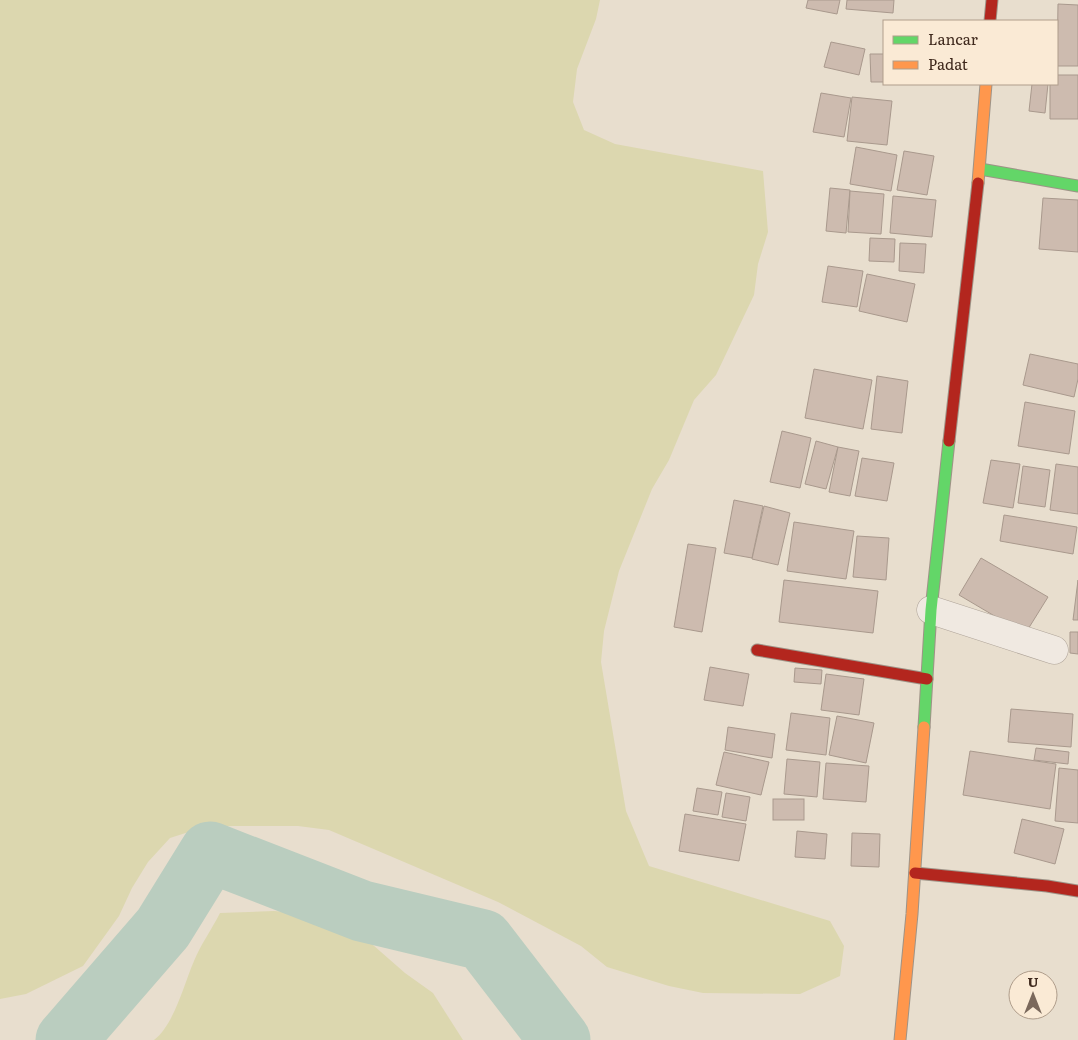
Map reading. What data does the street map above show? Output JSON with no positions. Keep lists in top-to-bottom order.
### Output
{
  "legend": ["Lancar", "Padat"],
  "north": "top"
}
